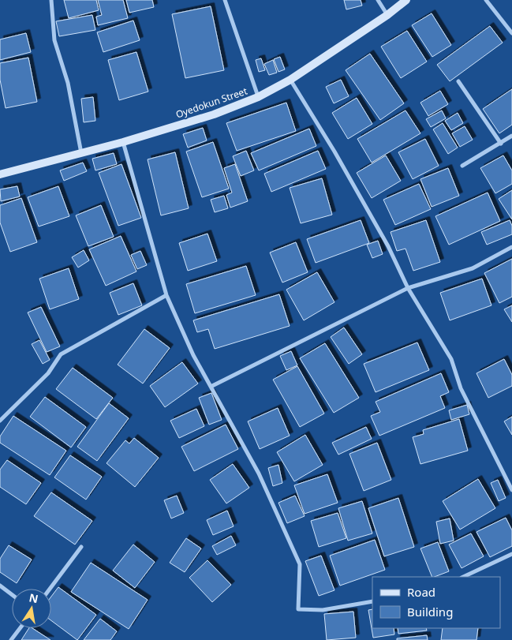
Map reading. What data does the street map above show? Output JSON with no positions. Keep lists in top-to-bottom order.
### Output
{
  "streets": {
    "street": ["Oyedokun Street"]
  },
  "legend": ["Road", "Building"],
  "north": "top"
}
